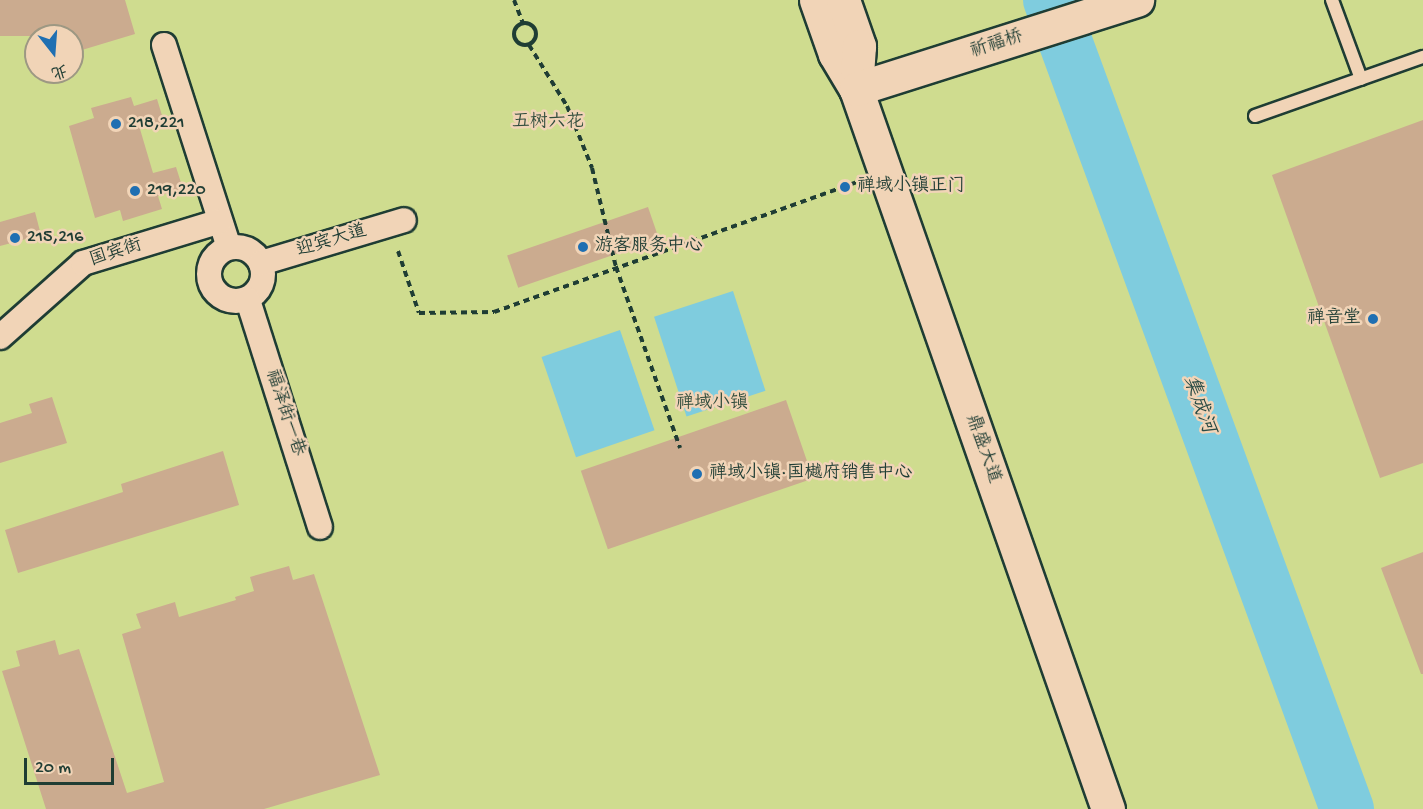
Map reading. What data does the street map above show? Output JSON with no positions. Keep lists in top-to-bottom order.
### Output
{
  "streets": {
    "street": [
      "祈福桥",
      "迎宾大道",
      "国宾街",
      "福泽街一巷",
      "鼎盛大道"
    ]
  },
  "crossings": [
    ["祈福桥", "鼎盛大道"],
    ["迎宾大道", "福泽街一巷"]
  ],
  "water": ["集成河"],
  "parks": ["五树六花", "禅域小镇"],
  "places": [
    "218,221",
    "禅域小镇正门",
    "219,220",
    "215,216",
    "游客服务中心",
    "禅音堂",
    "禅域小镇·国樾府销售中心"
  ],
  "scale_bar": "20 m",
  "north": "bottom"
}
